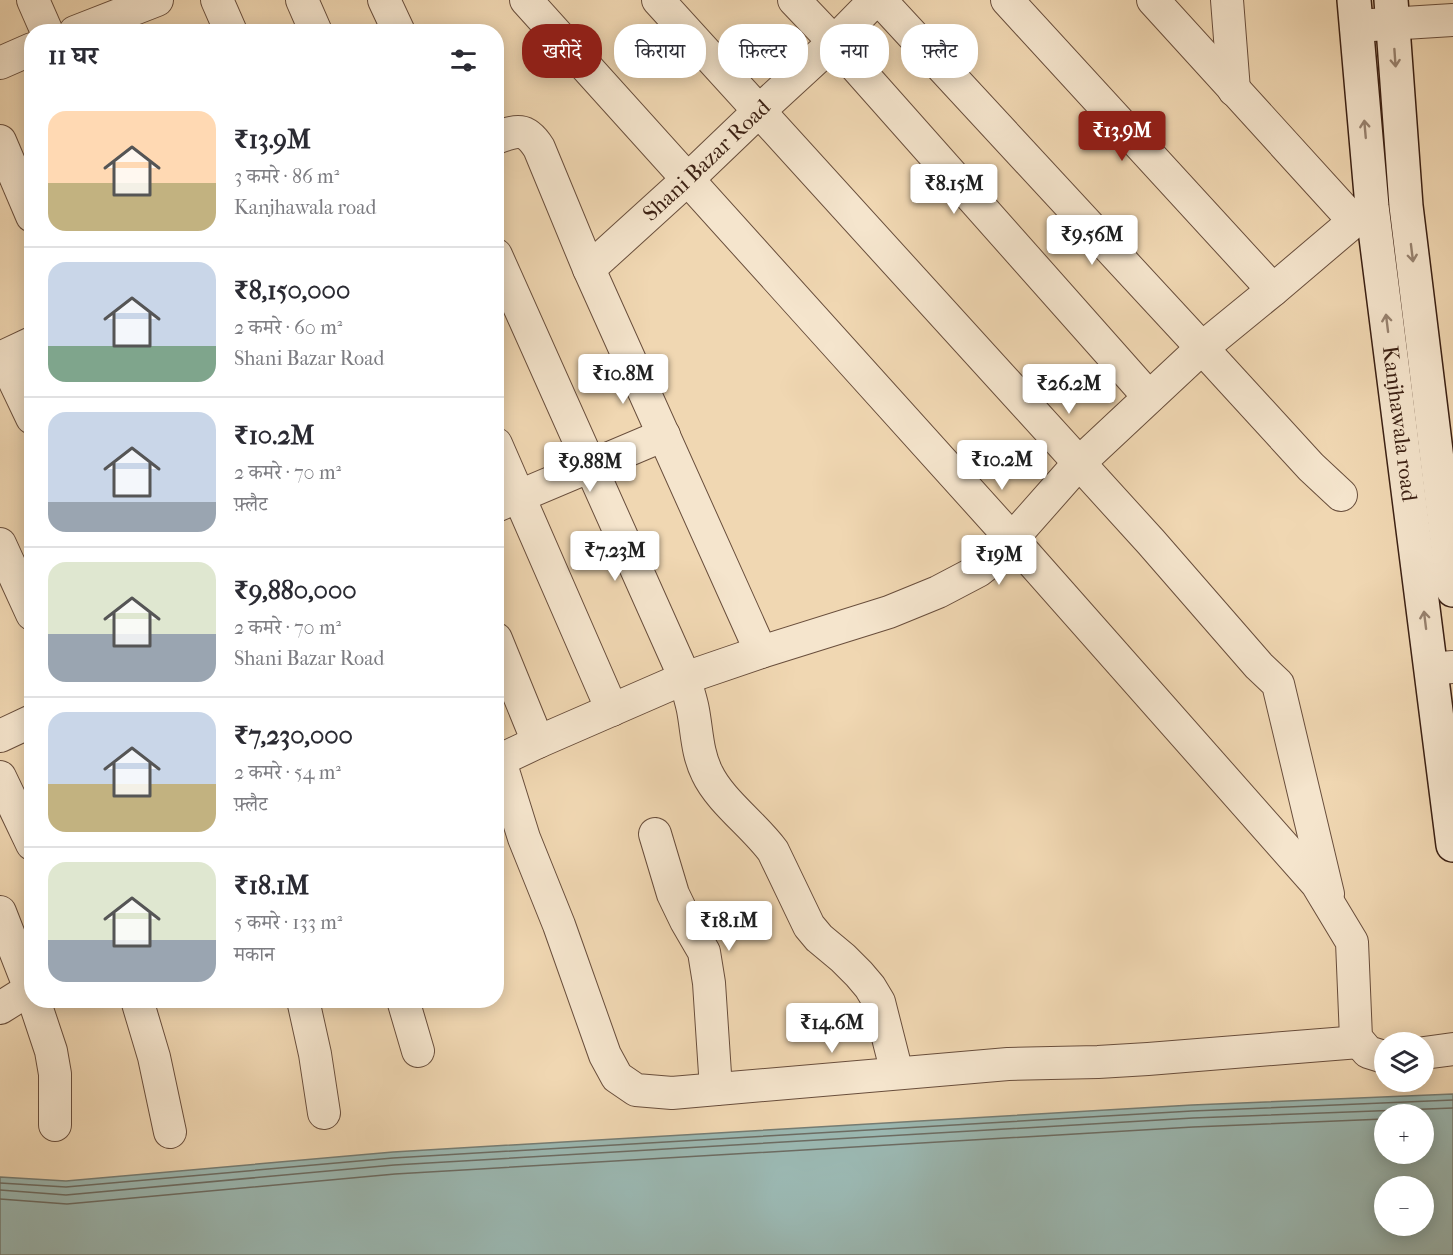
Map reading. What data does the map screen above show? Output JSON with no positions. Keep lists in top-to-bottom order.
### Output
{
  "streets": {
    "main road": ["Kanjhawala road"],
    "street": ["Shani Bazar Road"]
  },
  "page": {
    "chip": [
      "खरीदें",
      "किराया",
      "फ़िल्टर",
      "नया",
      "फ़्लैट"
    ],
    "heading": "11 घर",
    "list": [
      {
        "name": "₹13.9M",
        "note": "3 कमरे · 86 m² · Kanjhawala road"
      },
      {
        "name": "₹8,150,000",
        "note": "2 कमरे · 60 m² · Shani Bazar Road"
      },
      {
        "name": "₹10.2M",
        "note": "2 कमरे · 70 m² · फ़्लैट"
      },
      {
        "name": "₹9,880,000",
        "note": "2 कमरे · 70 m² · Shani Bazar Road"
      },
      {
        "name": "₹7,230,000",
        "note": "2 कमरे · 54 m² · फ़्लैट"
      },
      {
        "name": "₹18.1M",
        "note": "5 कमरे · 133 m² · मकान"
      }
    ],
    "price": [
      "₹13.9M",
      "₹8.15M",
      "₹9.56M",
      "₹10.8M",
      "₹26.2M",
      "₹10.2M",
      "₹9.88M",
      "₹7.23M",
      "₹19M",
      "₹18.1M",
      "₹14.6M"
    ],
    "map_buttons": ["+", "−"]
  }
}
